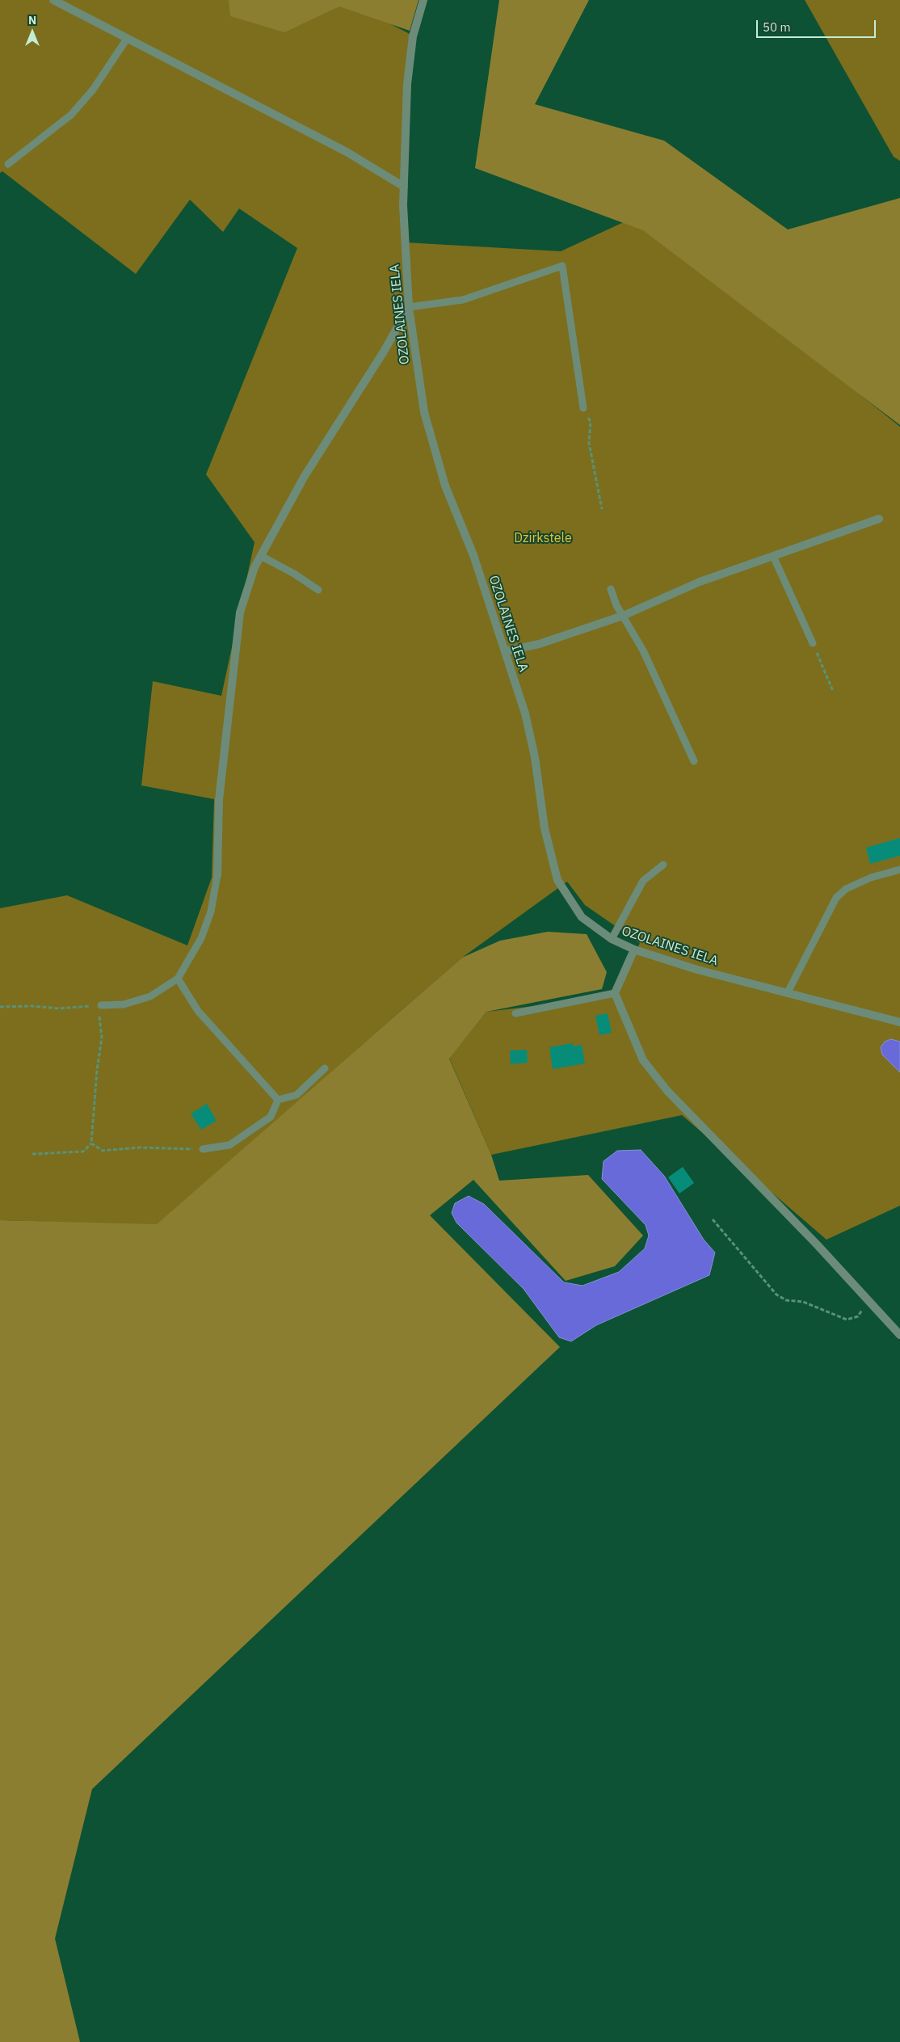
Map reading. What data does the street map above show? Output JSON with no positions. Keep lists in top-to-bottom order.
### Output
{
  "streets": {
    "street": ["OZOLAINES IELA"]
  },
  "parks": ["Dzirkstele"],
  "scale_bar": "50 m",
  "north": "top"
}
